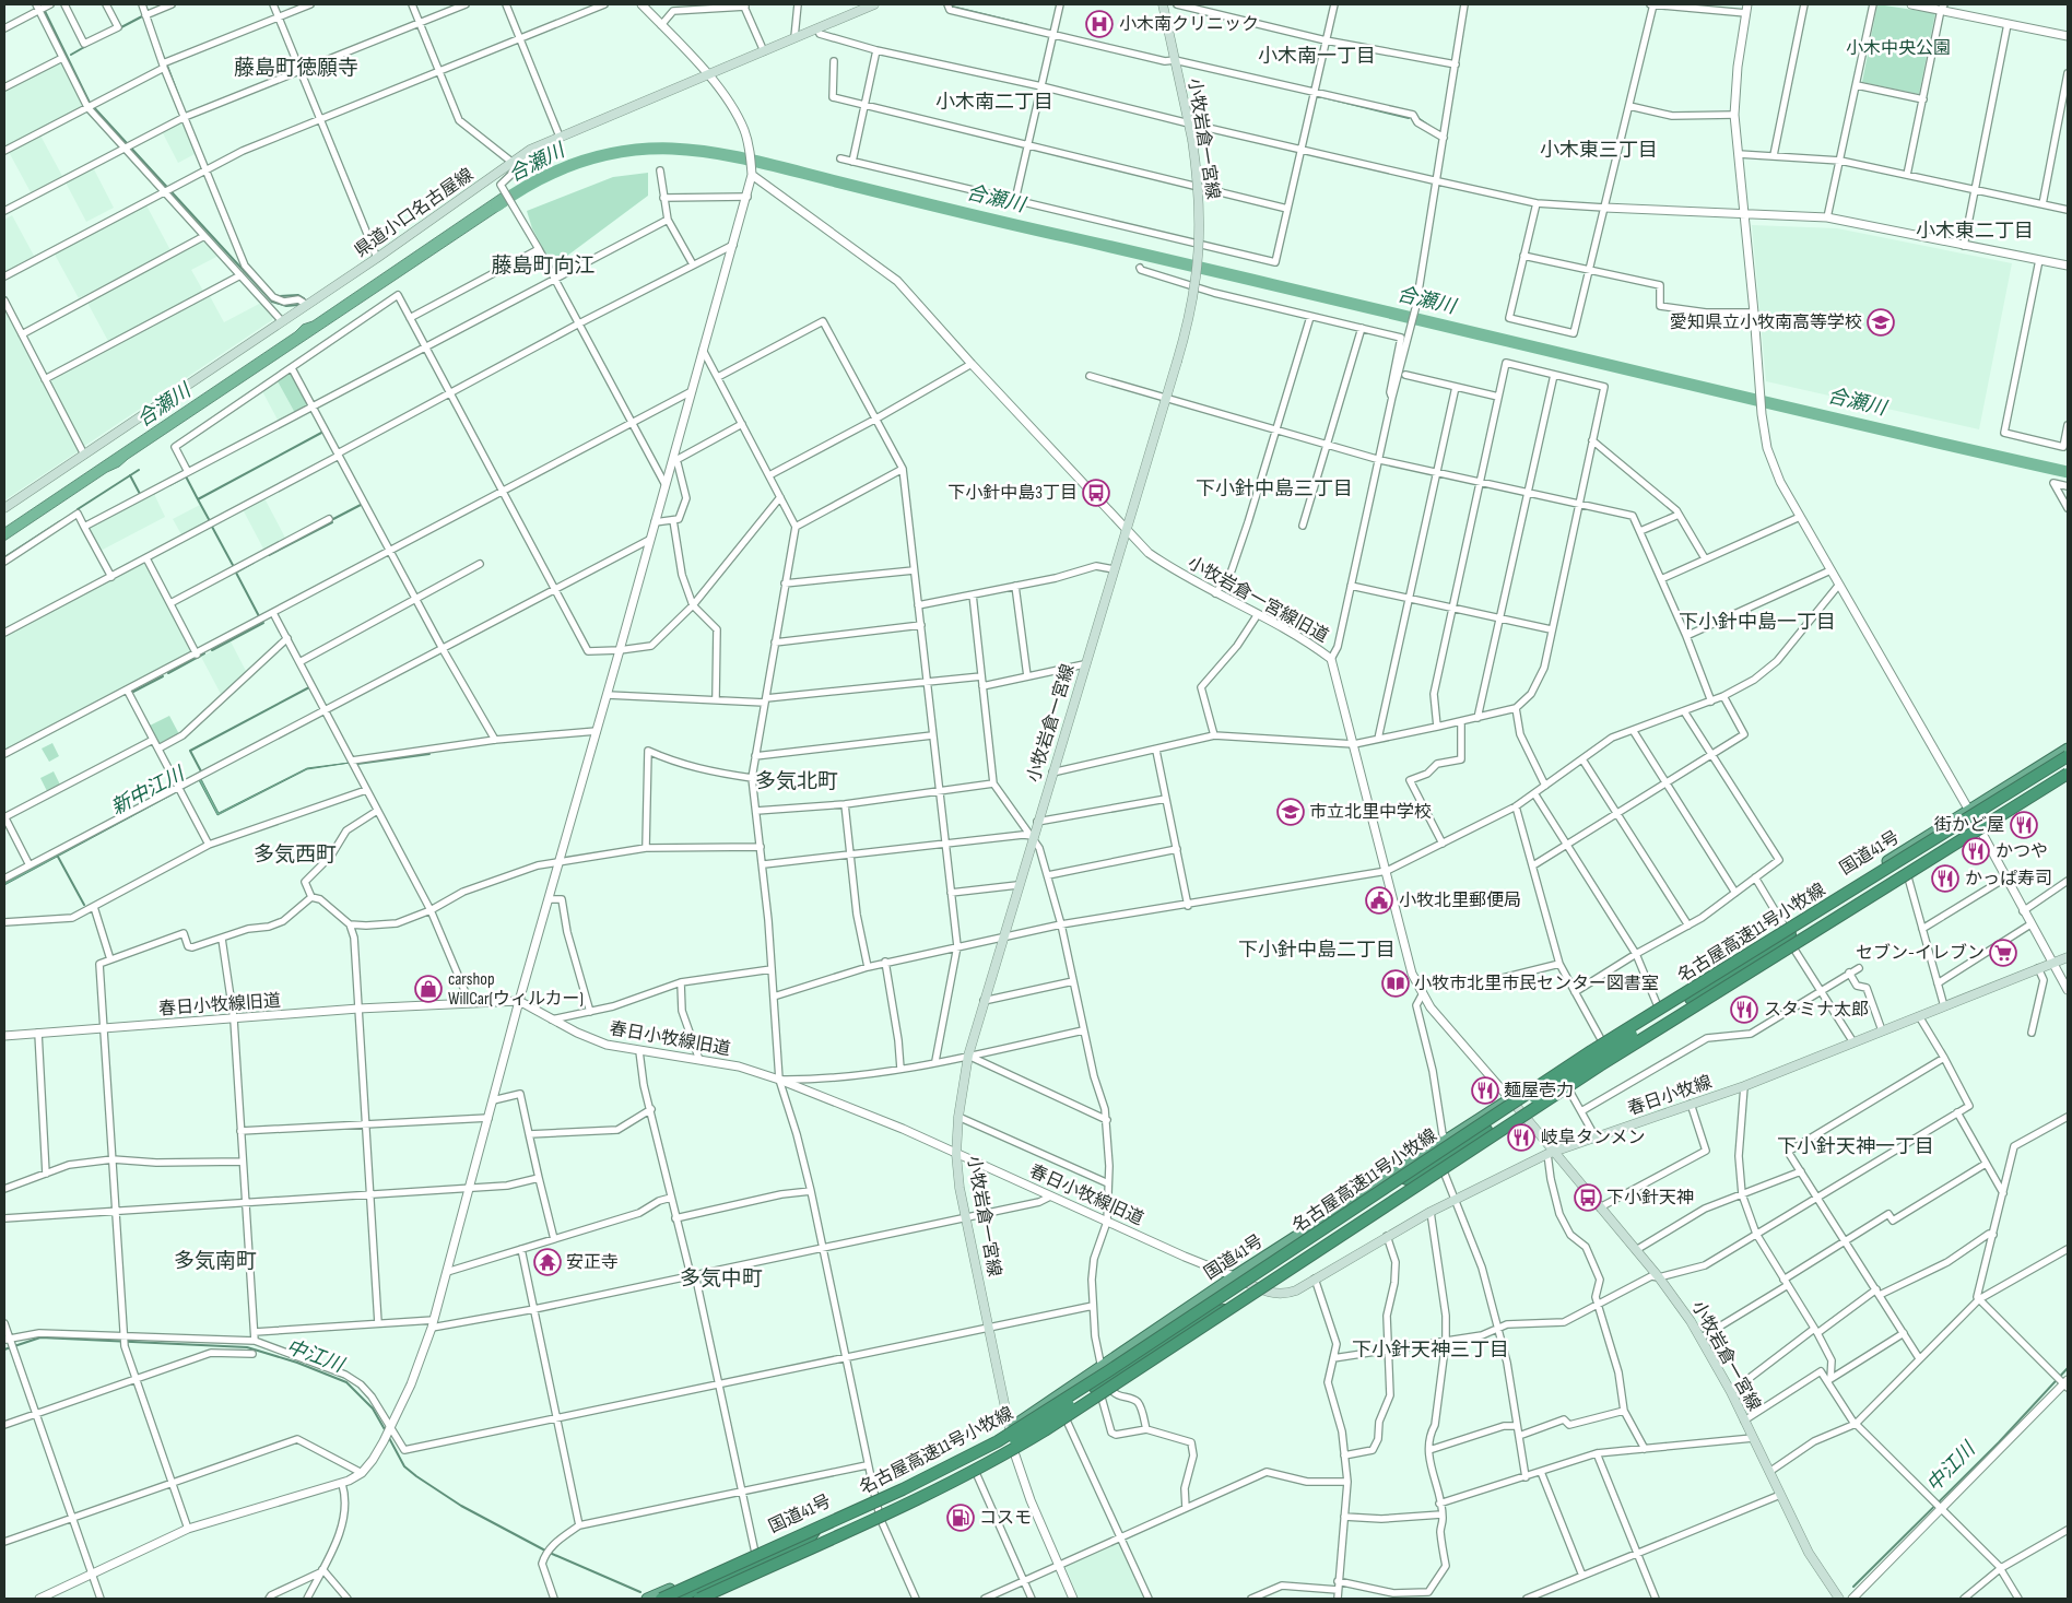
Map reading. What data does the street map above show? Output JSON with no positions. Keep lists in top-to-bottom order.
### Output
{
  "streets": {
    "highway": ["国道41号", "名古屋高速11号小牧線"],
    "main road": ["小牧岩倉一宮線", "県道小口名古屋線", "春日小牧線"],
    "street": ["小牧岩倉一宮線旧道", "春日小牧線旧道"]
  },
  "crossings": [
    ["小牧岩倉一宮線", "小牧岩倉一宮線旧道"],
    ["小牧岩倉一宮線", "国道41号"],
    ["小牧岩倉一宮線", "春日小牧線旧道"],
    ["小牧岩倉一宮線", "春日小牧線"],
    ["小牧岩倉一宮線旧道", "国道41号"],
    ["国道41号", "春日小牧線旧道"],
    ["国道41号", "春日小牧線"],
    ["春日小牧線旧道", "春日小牧線"]
  ],
  "districts": [
    "小木南一丁目",
    "藤島町徳願寺",
    "小木南二丁目",
    "小木東三丁目",
    "小木東二丁目",
    "藤島町向江",
    "下小針中島三丁目",
    "下小針中島一丁目",
    "多気北町",
    "多気西町",
    "下小針中島二丁目",
    "下小針天神一丁目",
    "多気南町",
    "多気中町",
    "下小針天神三丁目"
  ],
  "water": ["合瀬川", "新中江川", "中江川"],
  "parks": ["小木中央公園"],
  "places": {
    "hospital": ["小木南クリニック"],
    "school or university": ["愛知県立小牧南高等学校", "市立北里中学校"],
    "bus stop": ["下小針中島3丁目", "下小針天神"],
    "restaurant": [
      "街かど屋",
      "かつや",
      "かっぱ寿司",
      "スタミナ太郎",
      "麺屋壱力",
      "岐阜タンメン"
    ],
    "public building": ["小牧北里郵便局"],
    "supermarket": ["セブン-イレブン"],
    "library": ["小牧市北里市民センター図書室"],
    "shop": ["carshop WillCar(ウィルカー)"],
    "temple": ["安正寺"],
    "fuel station": ["コスモ"]
  }
}
